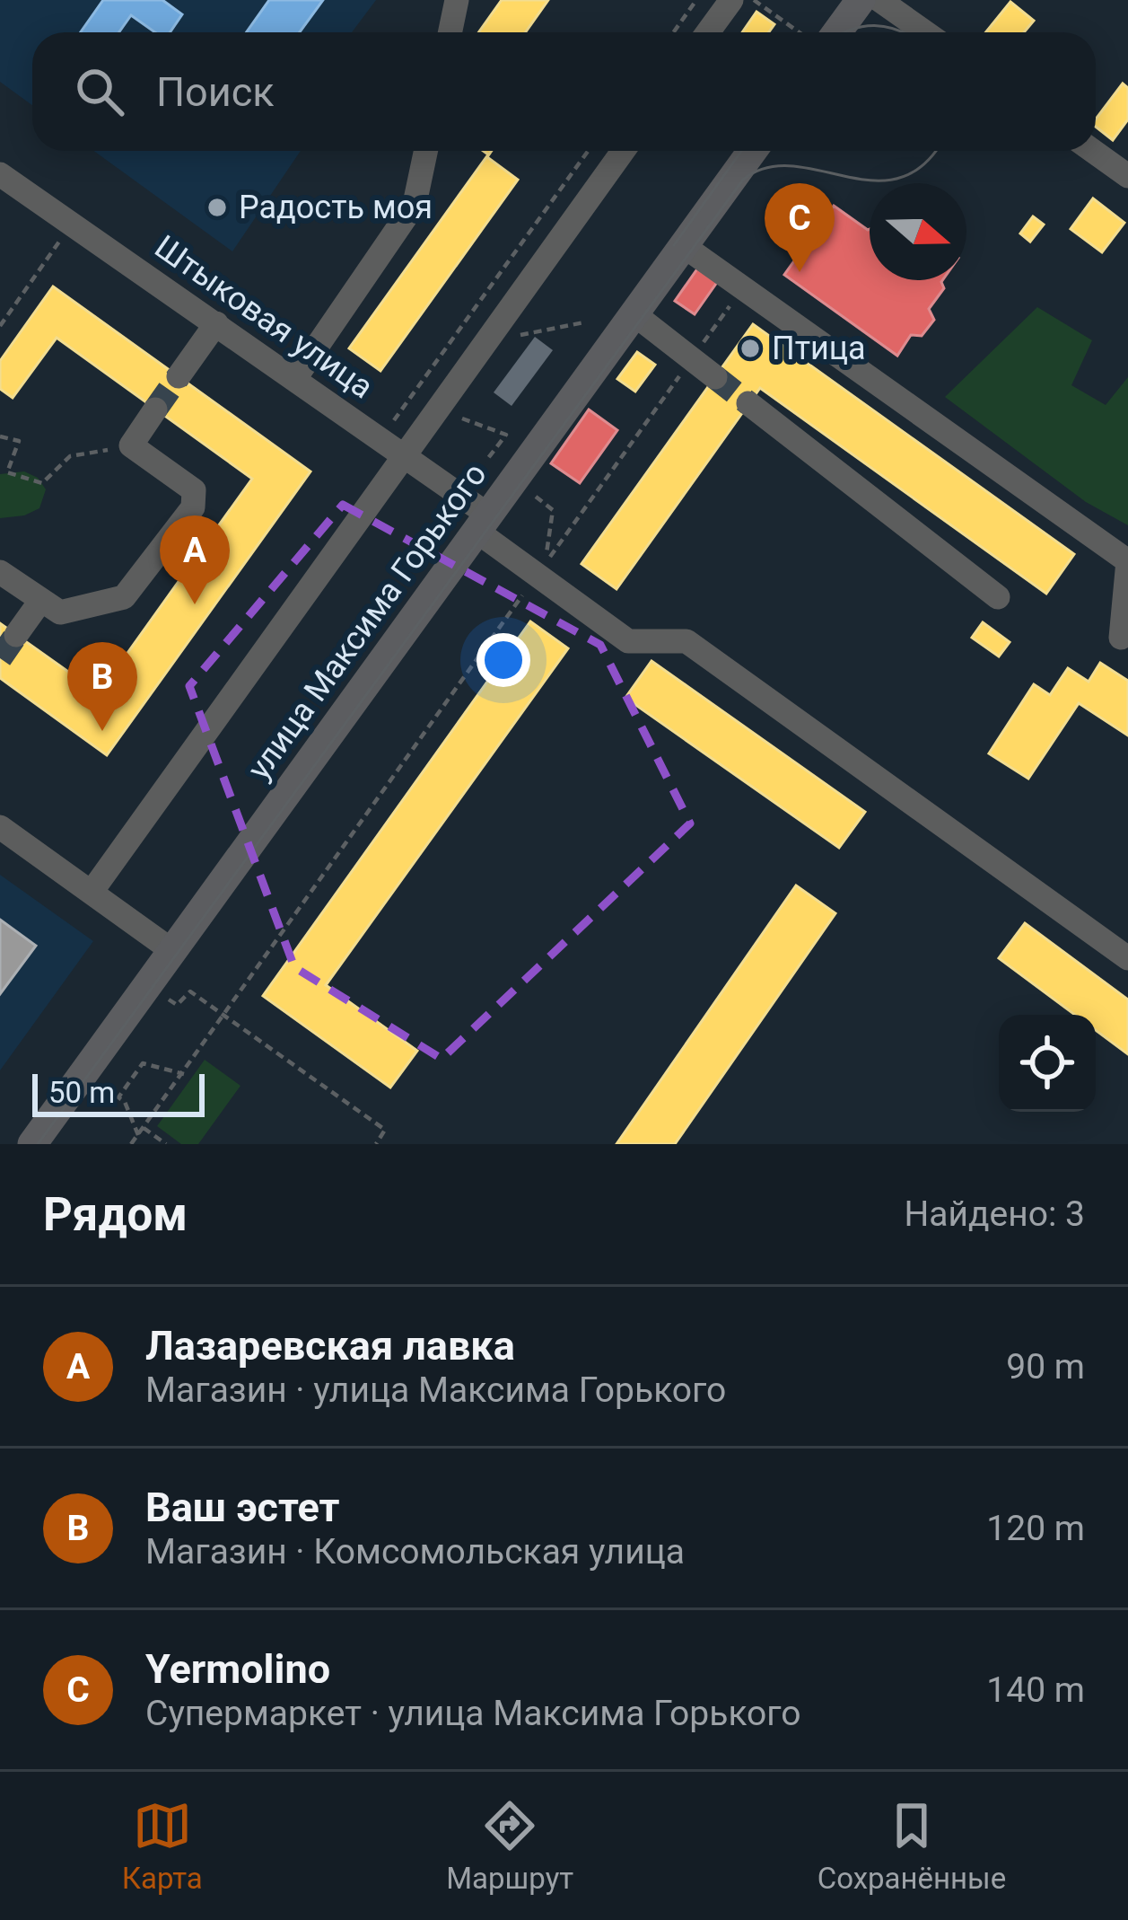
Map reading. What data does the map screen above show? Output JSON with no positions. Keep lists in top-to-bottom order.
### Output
{
  "streets": {
    "main road": ["улица Максима Горького"],
    "street": ["Штыковая улица"]
  },
  "crossings": [
    ["Штыковая улица", "улица Максима Горького"]
  ],
  "places": ["Радость моя", "Птица"],
  "scale_bar": "50 m",
  "north": "right",
  "page": {
    "search": "Поиск",
    "pins": ["C", "A", "B"],
    "scale": "50 m",
    "heading": ["Рядом", "Найдено: 3"],
    "list": [
      {
        "mark": "A",
        "name": "Лазаревская лавка",
        "note": "Магазин · улица Максима Горького",
        "value": "90 m"
      },
      {
        "mark": "B",
        "name": "Ваш эстет",
        "note": "Магазин · Комсомольская улица",
        "value": "120 m"
      },
      {
        "mark": "C",
        "name": "Yermolino",
        "note": "Супермаркет · улица Максима Горького",
        "value": "140 m"
      }
    ],
    "nav": ["Карта", "Маршрут", "Сохранённые"]
  }
}
